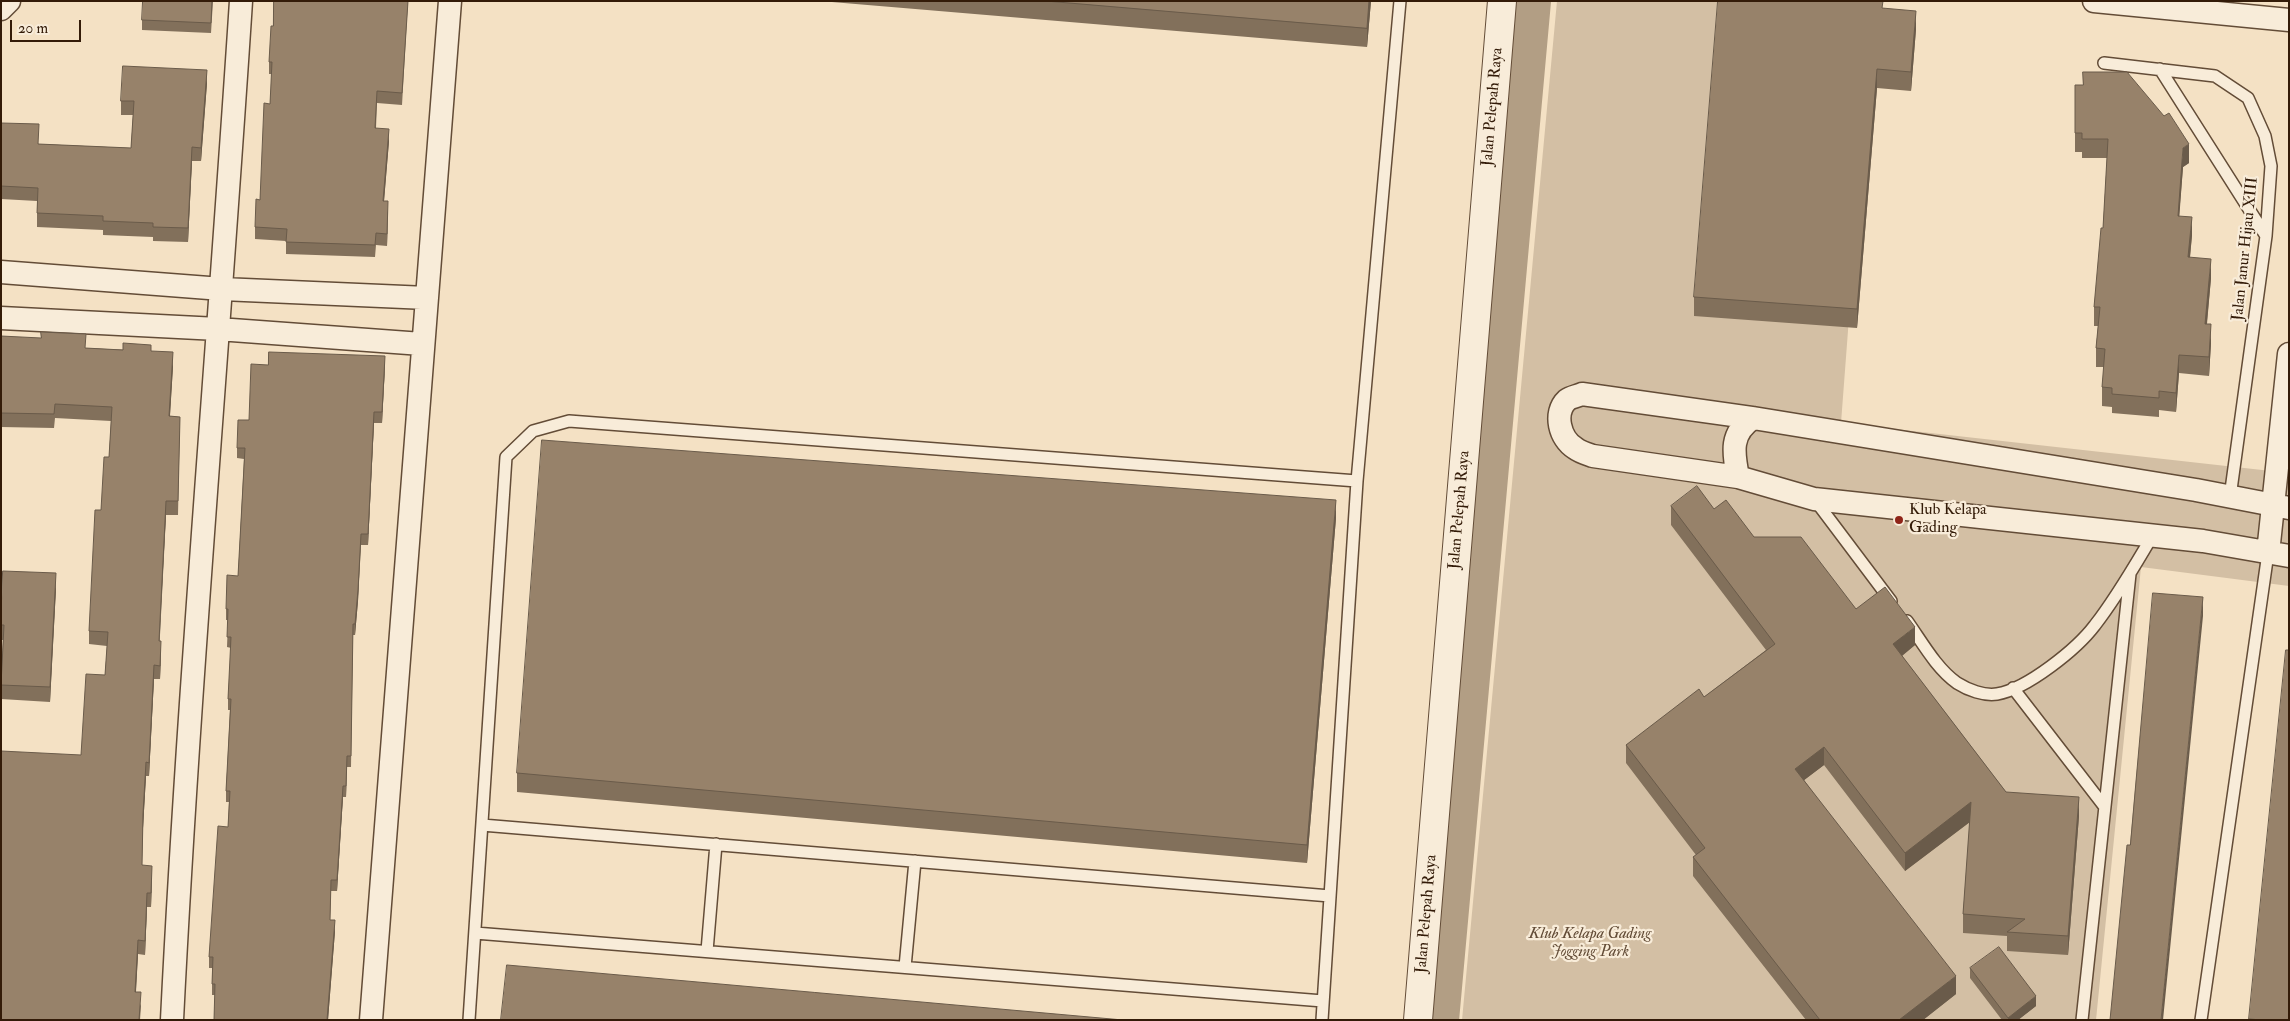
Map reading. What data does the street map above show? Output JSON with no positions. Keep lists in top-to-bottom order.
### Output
{
  "streets": {
    "street": ["Jalan Pelepah Raya"],
    "lane": ["Jalan Janur Hijau XIII"]
  },
  "parks": ["Klub Kelapa Gading Jogging Park"],
  "places": ["Klub Kelapa Gading"],
  "scale_bar": "20 m"
}
